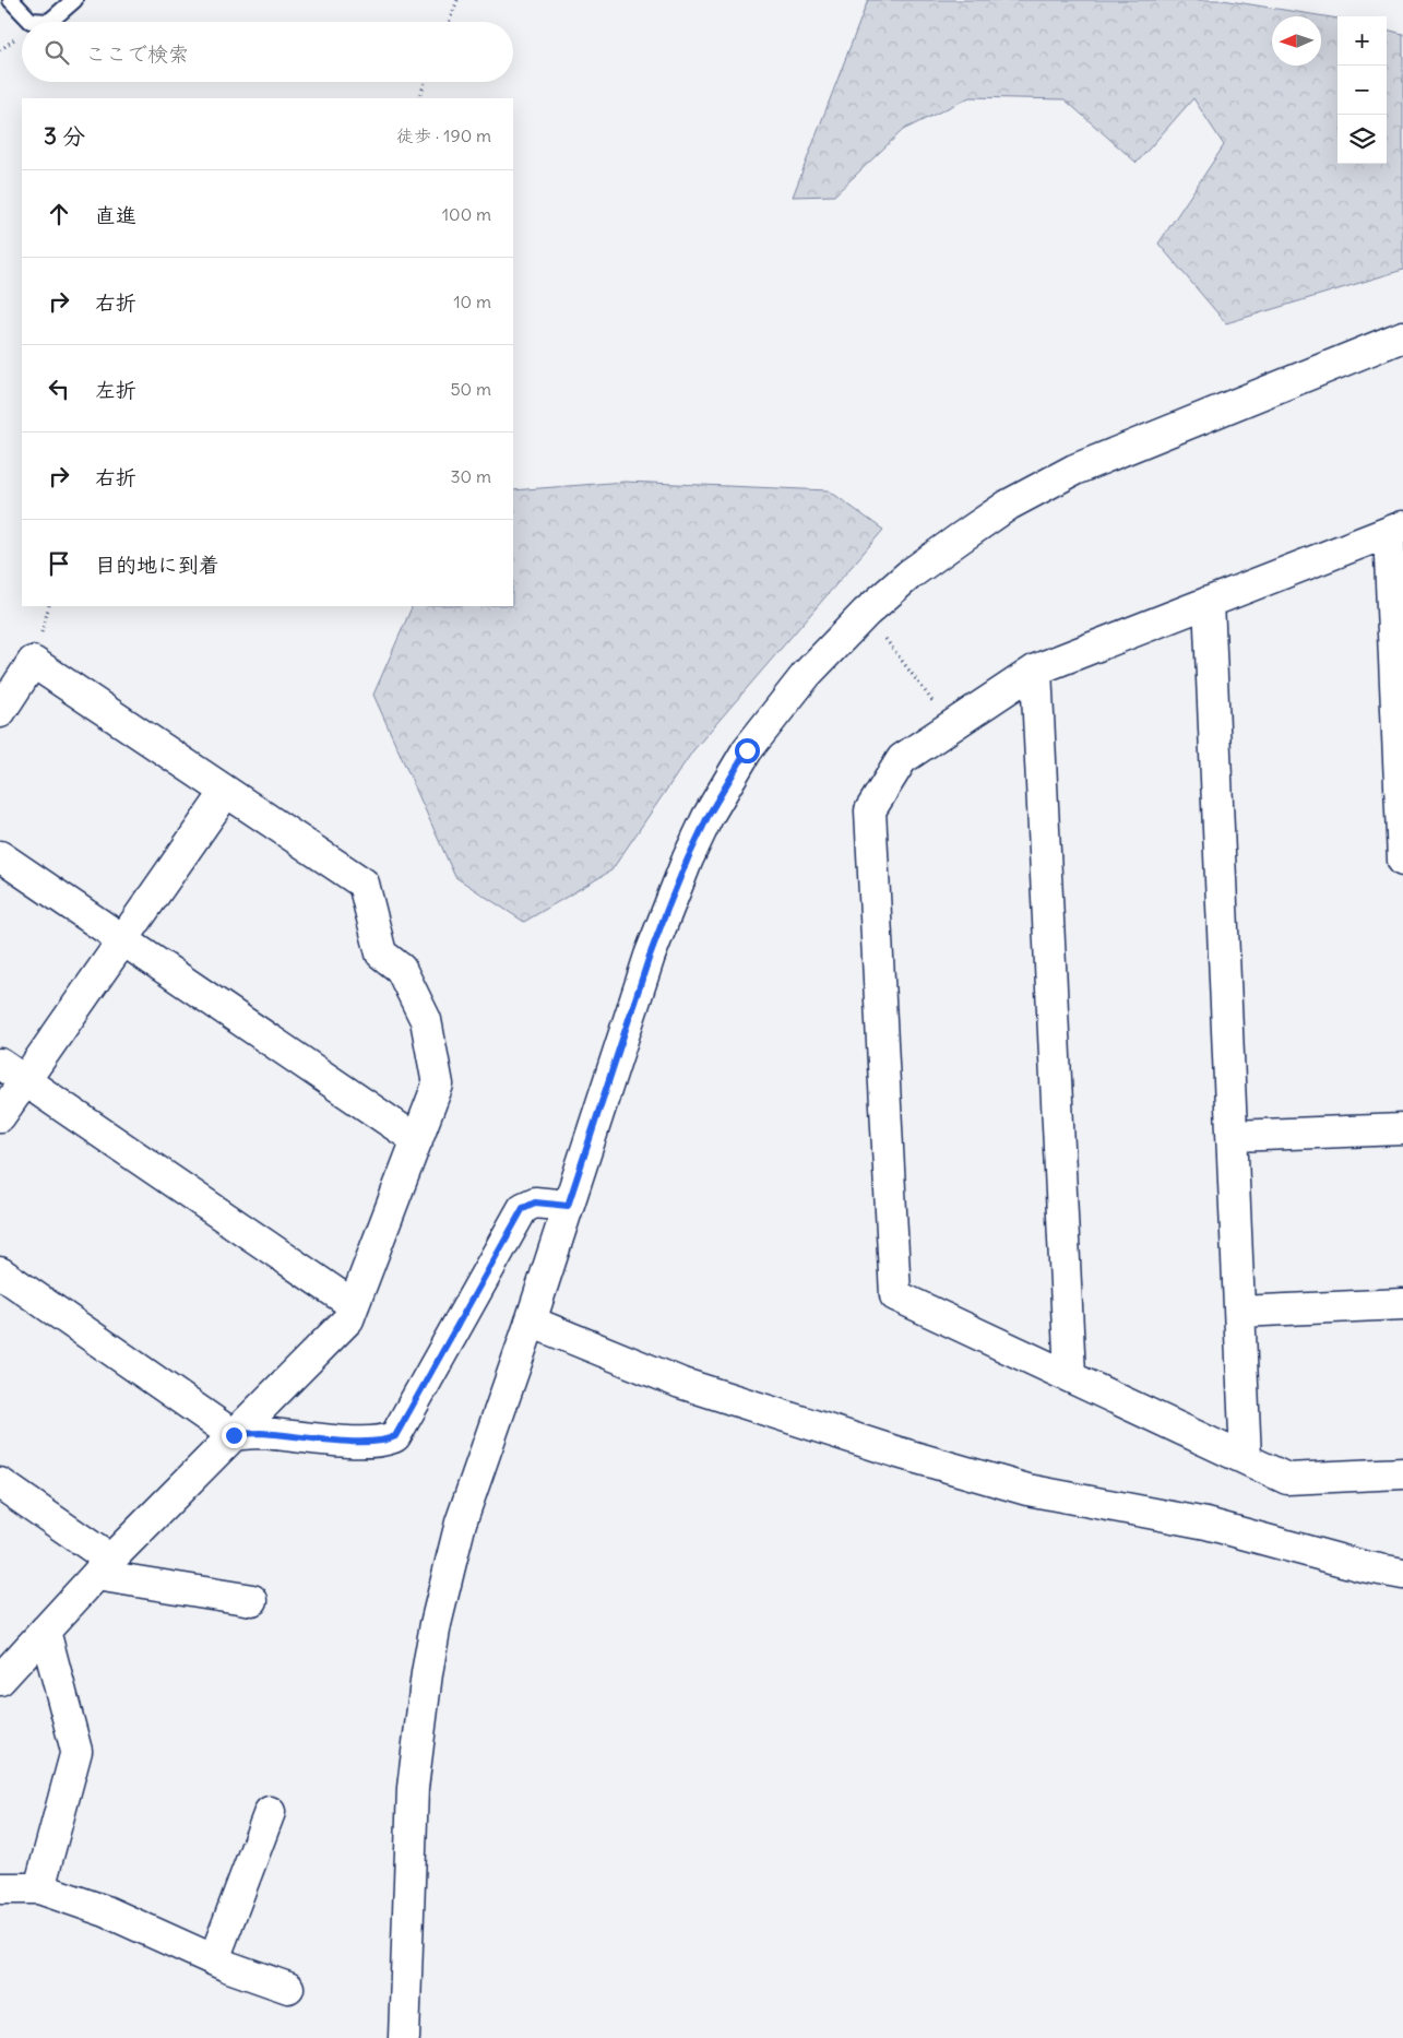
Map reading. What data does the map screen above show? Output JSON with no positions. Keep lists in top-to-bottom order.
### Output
{
  "north": "left",
  "page": {
    "map_buttons": ["+", "−"],
    "search": "ここで検索",
    "heading": ["3 分", "徒歩 · 190 m"],
    "list": [
      ["直進", "100 m"],
      ["右折", "10 m"],
      ["左折", "50 m"],
      ["右折", "30 m"],
      "目的地に到着"
    ]
  }
}
